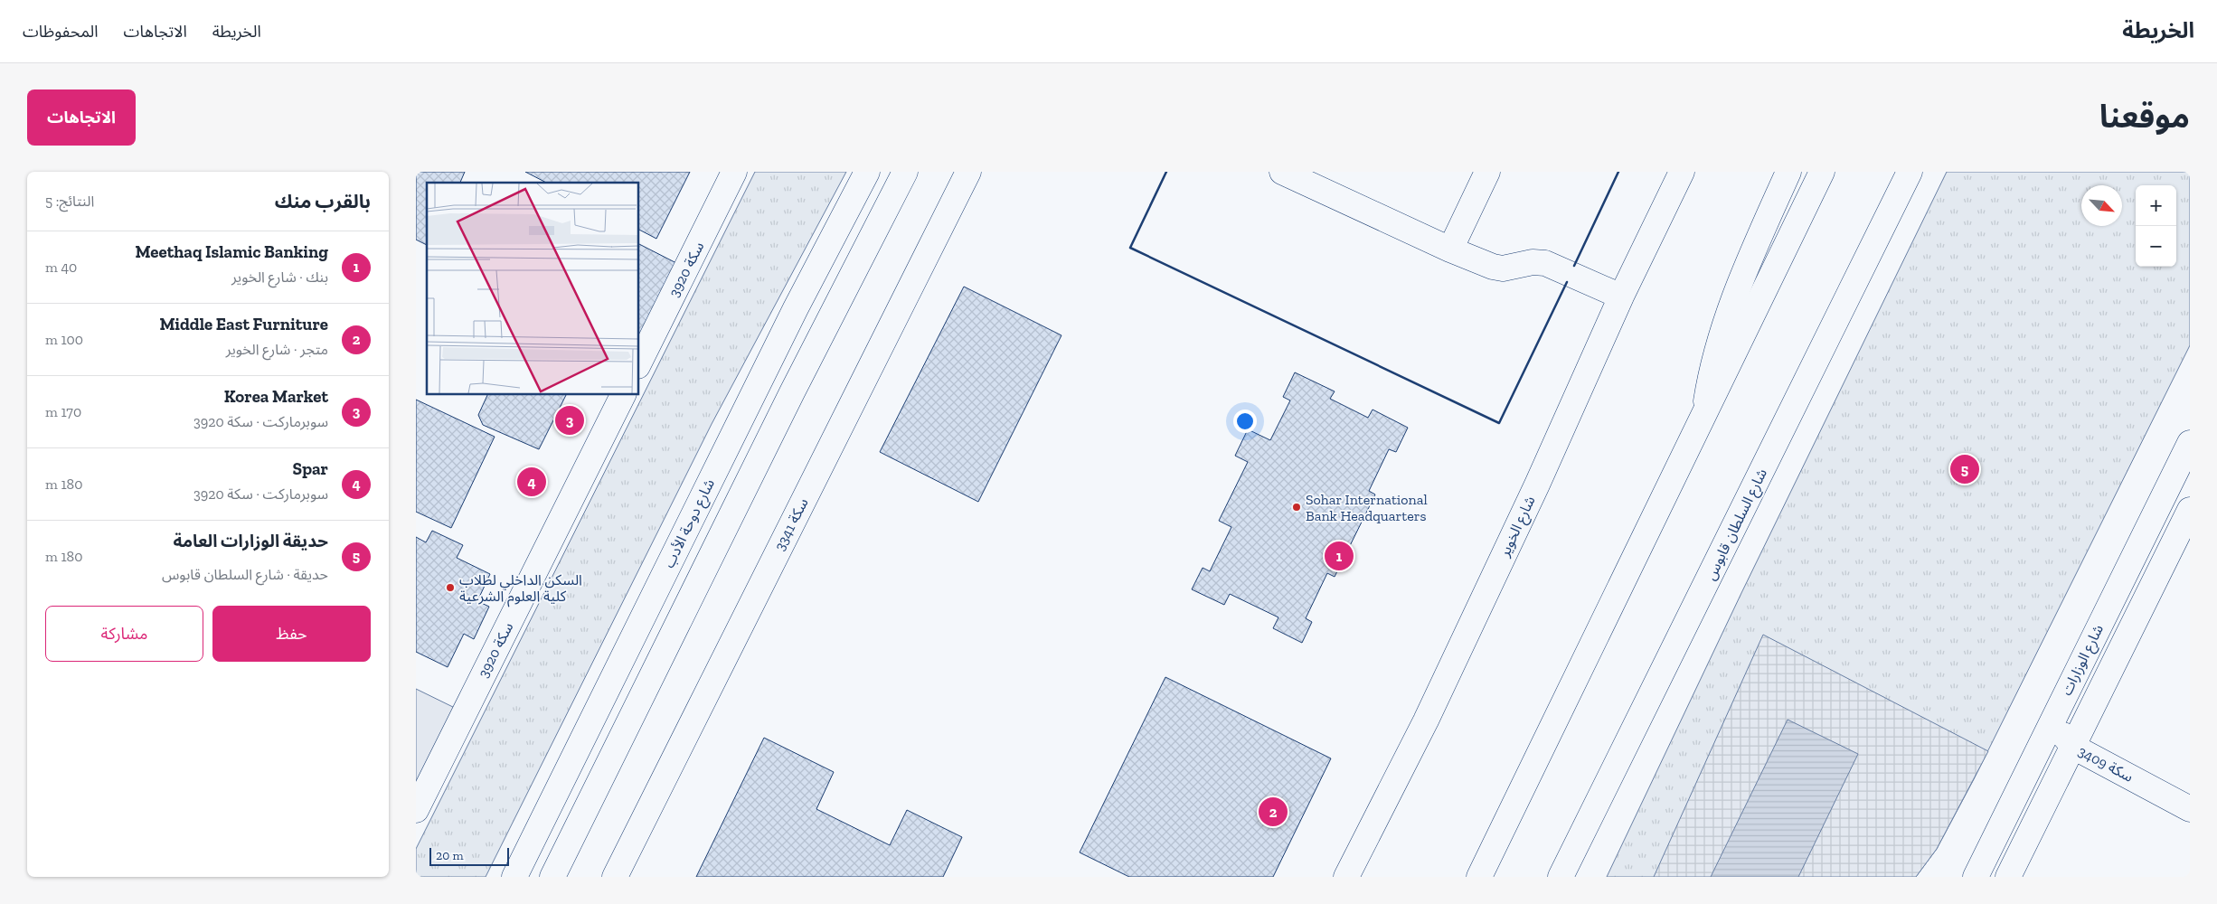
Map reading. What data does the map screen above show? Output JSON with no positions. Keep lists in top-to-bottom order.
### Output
{
  "streets": {
    "main road": [
      "سكة 3920",
      "شارع دوحة الأدب",
      "سكة 3341",
      "شارع السلطان قابوس",
      "شارع الخوير",
      "شارع الوزارات",
      "سكة 3409"
    ]
  },
  "crossings": [
    ["شارع الوزارات", "سكة 3409"]
  ],
  "places": ["Sohar International Bank Headquarters", "السكن الداخلي لطلاب كلية العلوم الشرعية"],
  "scale_bar": "20 m",
  "north": "bottom right",
  "page": {
    "header": "الخريطة",
    "nav": ["الخريطة", "الاتجاهات", "المحفوظات"],
    "title": "موقعنا",
    "buttons": [
      "الاتجاهات",
      ["حفظ", "مشاركة"]
    ],
    "heading": ["بالقرب منك", "النتائج: 5"],
    "map_buttons": ["+", "−"],
    "list": [
      {
        "mark": "1",
        "name": "Meethaq Islamic Banking",
        "note": "بنك · شارع الخوير",
        "value": "40 m"
      },
      {
        "mark": "2",
        "name": "Middle East Furniture",
        "note": "متجر · شارع الخوير",
        "value": "100 m"
      },
      {
        "mark": "3",
        "name": "Korea Market",
        "note": "سوبرماركت · سكة 3920",
        "value": "170 m"
      },
      {
        "mark": "4",
        "name": "Spar",
        "note": "سوبرماركت · سكة 3920",
        "value": "180 m"
      },
      {
        "mark": "5",
        "name": "حديقة الوزارات العامة",
        "note": "حديقة · شارع السلطان قابوس",
        "value": "180 m"
      }
    ],
    "pins": [
      "3",
      "5",
      "4",
      "1",
      "2"
    ],
    "scale": "20 m"
  }
}
